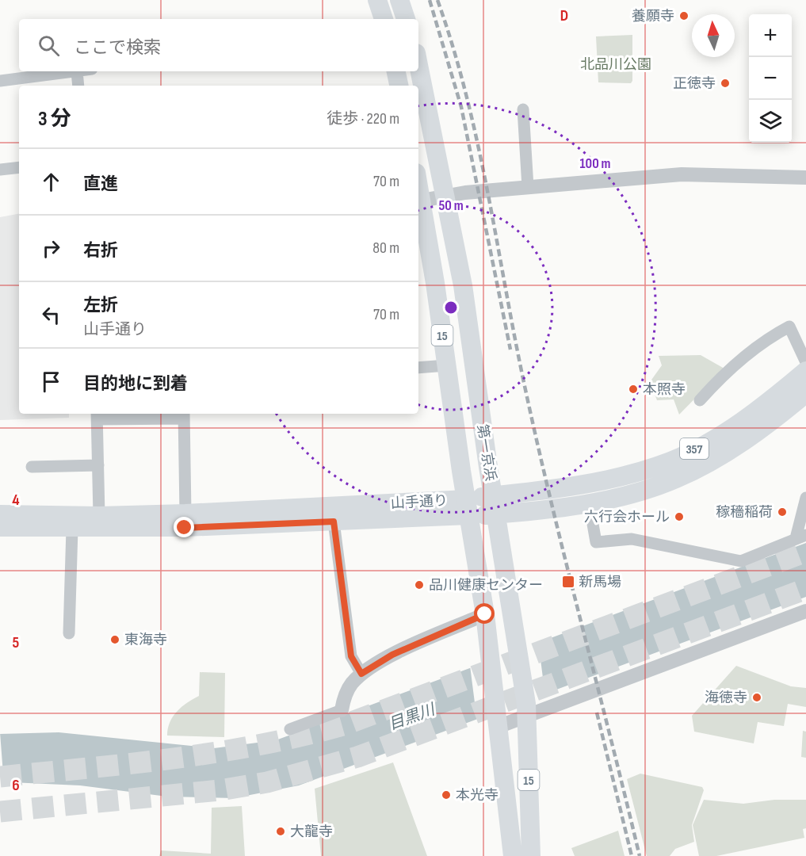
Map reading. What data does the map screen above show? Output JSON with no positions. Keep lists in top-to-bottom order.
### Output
{
  "streets": {
    "highway": [
      "15",
      "357",
      "第一京浜",
      "山手通り"
    ]
  },
  "crossings": [
    ["第一京浜", "山手通り"]
  ],
  "water": ["目黒川"],
  "parks": ["北品川公園"],
  "places": {
    "other": [
      "養願寺",
      "正徳寺",
      "本照寺",
      "稼穡稲荷",
      "六行会ホール",
      "品川健康センター",
      "東海寺",
      "海徳寺",
      "本光寺",
      "大龍寺"
    ],
    "transit": ["新馬場"]
  },
  "north": "top",
  "page": {
    "map_buttons": ["+", "−"],
    "search": "ここで検索",
    "heading": ["3 分", "徒歩 · 220 m"],
    "list": [
      ["直進", "70 m"],
      ["右折", "80 m"],
      ["左折", "山手通り", "70 m"],
      "目的地に到着"
    ]
  },
  "grid": {
    "columns": ["D"],
    "rows": ["4", "5", "6"]
  },
  "rings": ["100 m", "50 m"]
}
